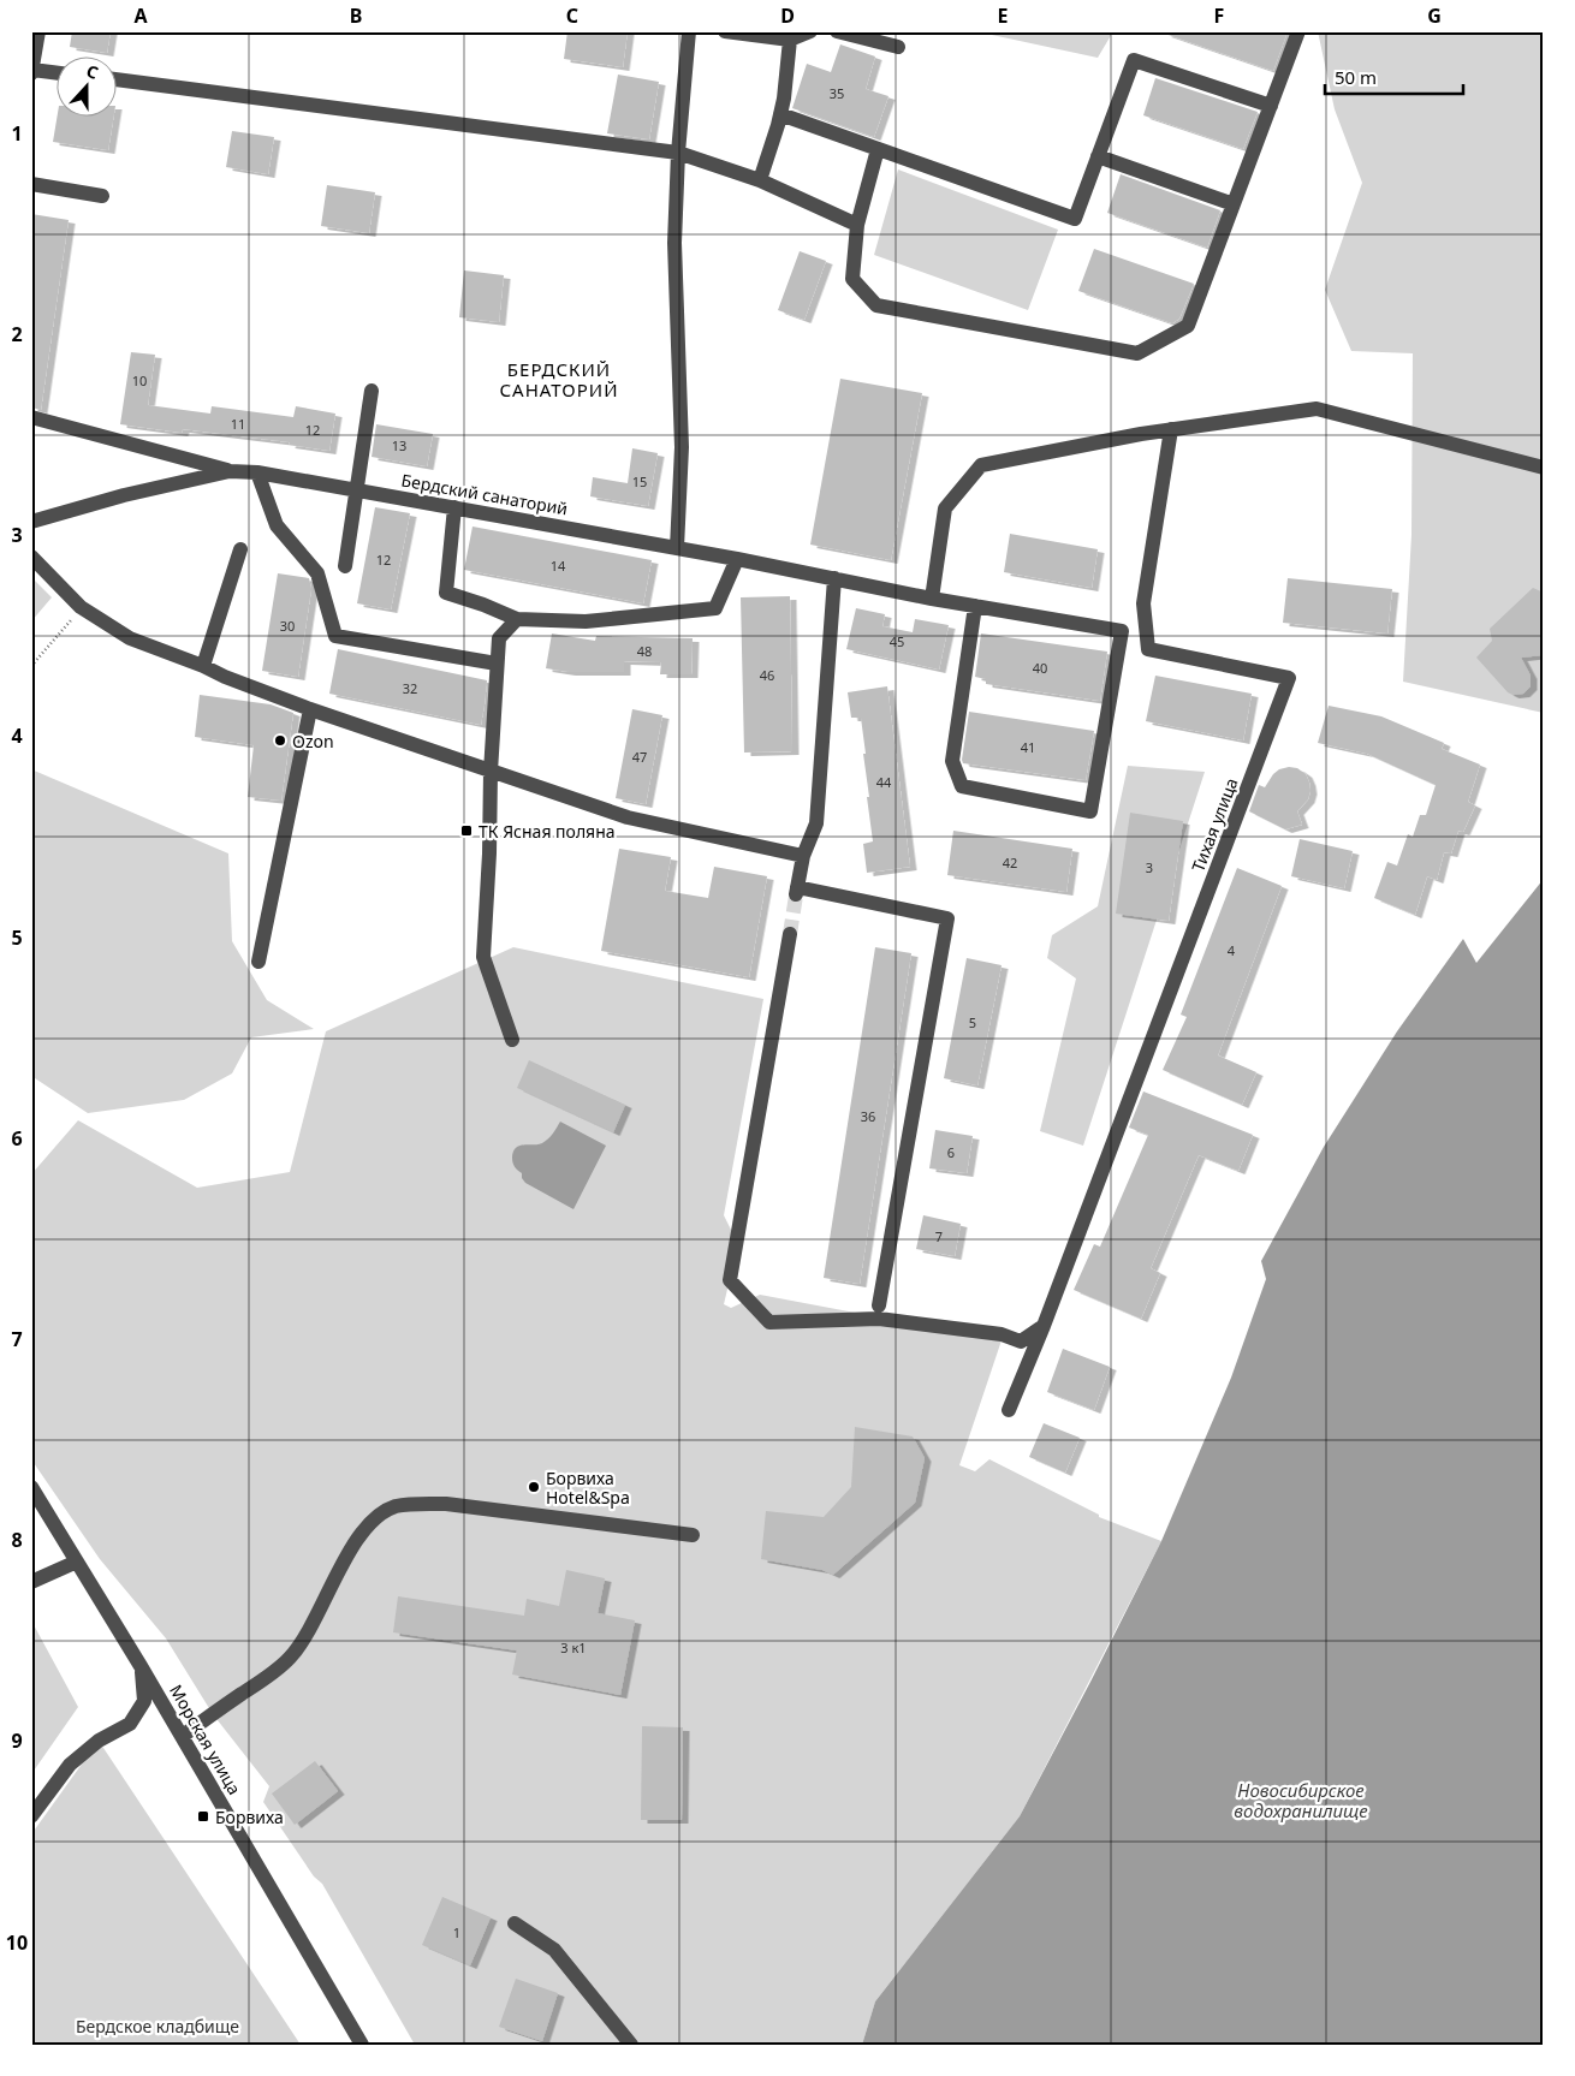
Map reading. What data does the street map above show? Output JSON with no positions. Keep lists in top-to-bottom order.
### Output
{
  "streets": {
    "street": ["Бердский санаторий", "Тихая улица", "Морская улица"]
  },
  "districts": ["БЕРДСКИЙ САНАТОРИЙ"],
  "water": ["Новосибирское водохранилище"],
  "parks": ["Бердское кладбище"],
  "places": {
    "other": ["Ozon", "Борвиха Hotel&Spa"],
    "transit": ["ТК Ясная поляна", "Борвиха"]
  },
  "house_numbers": [
    "35",
    "10",
    "11",
    "12",
    "13",
    "15",
    "12",
    "14",
    "30",
    "45",
    "48",
    "40",
    "46",
    "32",
    "41",
    "47",
    "44",
    "42",
    "3",
    "4",
    "5",
    "36",
    "6",
    "7",
    "3 к1",
    "1"
  ],
  "scale_bar": "50 m",
  "north": "top",
  "grid": {
    "columns": [
      "A",
      "B",
      "C",
      "D",
      "E",
      "F",
      "G"
    ],
    "rows": [
      "1",
      "2",
      "3",
      "4",
      "5",
      "6",
      "7",
      "8",
      "9",
      "10"
    ]
  }
}
